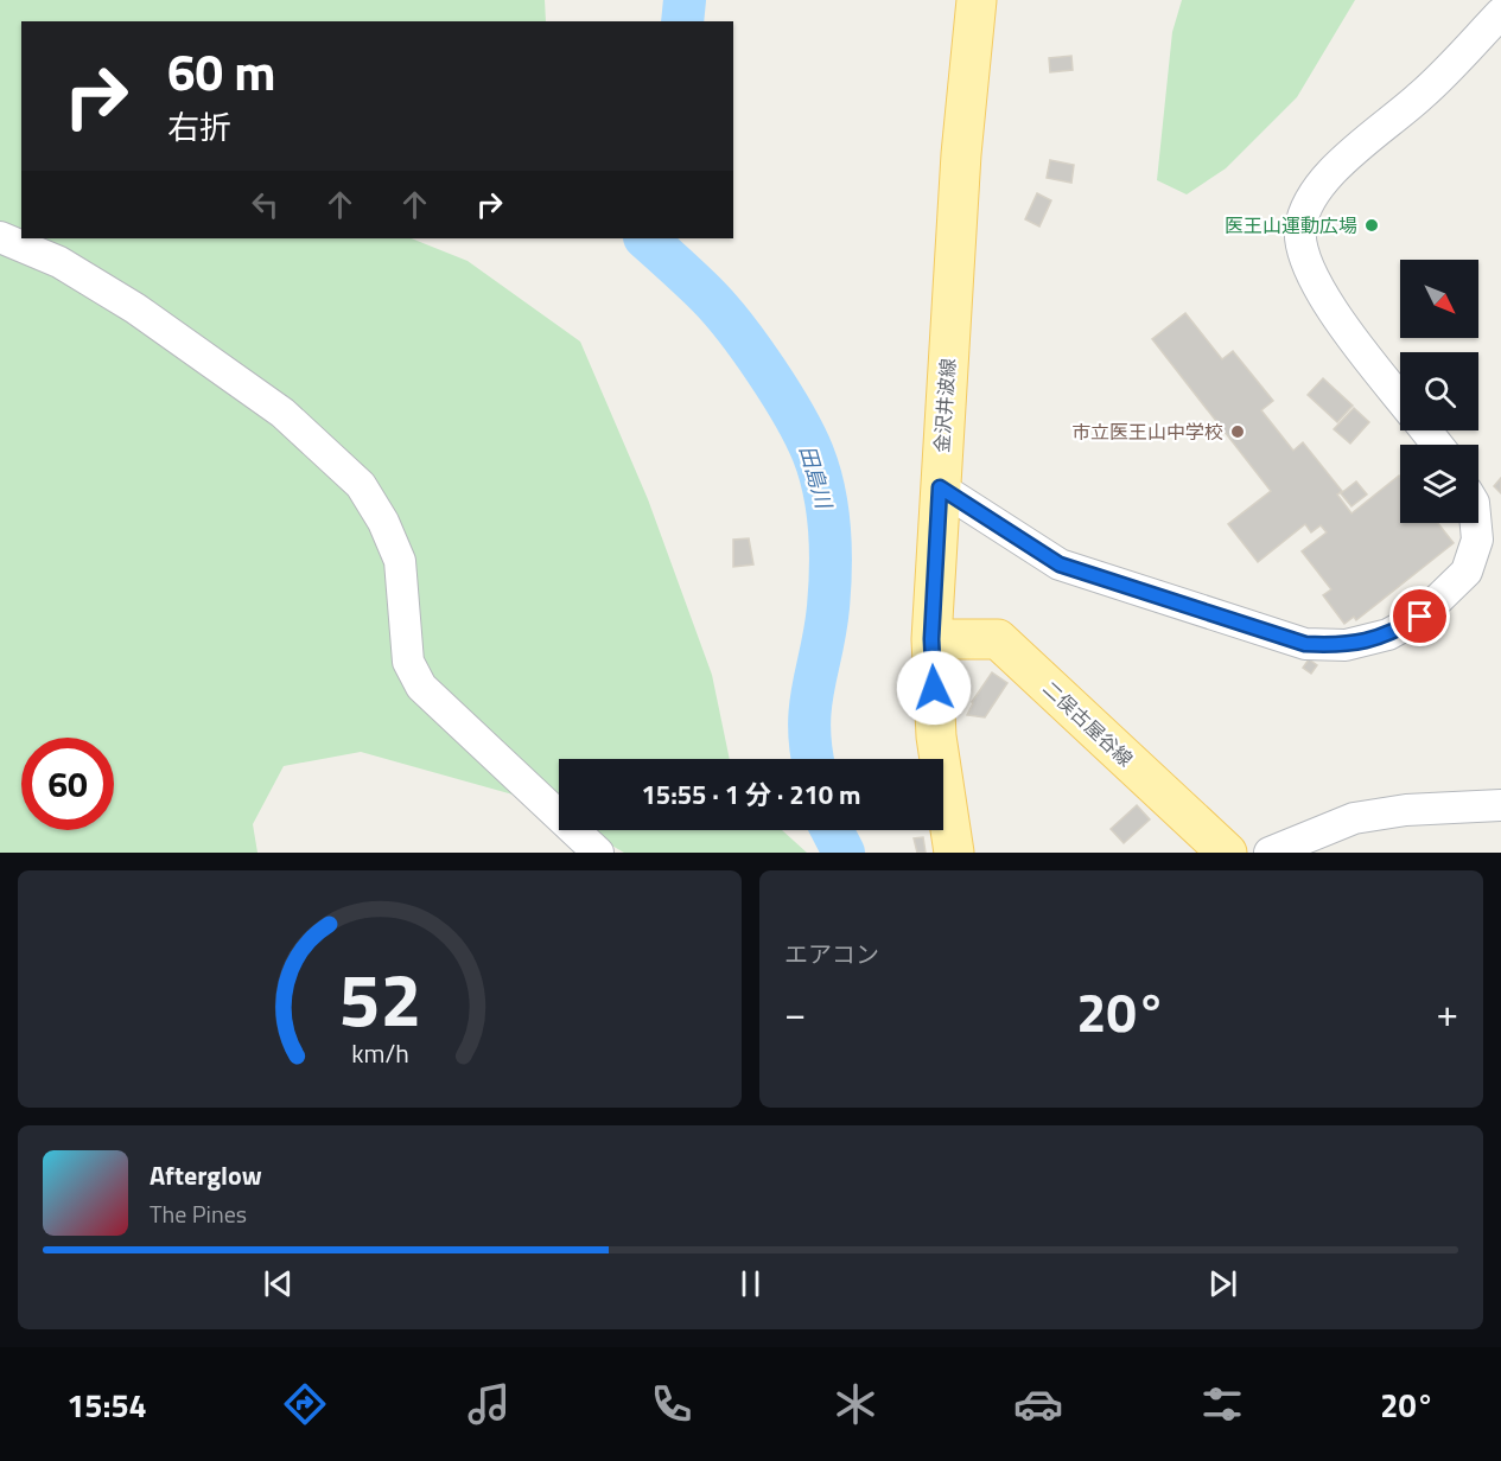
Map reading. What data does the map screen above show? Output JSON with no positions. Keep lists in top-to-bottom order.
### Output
{
  "streets": {
    "main road": ["金沢井波線", "二俣古屋谷線"]
  },
  "crossings": [
    ["金沢井波線", "二俣古屋谷線"]
  ],
  "water": ["田島川"],
  "places": ["医王山運動広場", "市立医王山中学校"],
  "north": "bottom right",
  "page": {
    "turn": ["60 m", "右折"],
    "limit": "60",
    "trip": "15:55 · 1 分 · 210 m",
    "tile": "エアコン",
    "heat": ["−", "20°", "+"],
    "song": ["Afterglow", "The Pines"],
    "tabs": ["15:54", "20°"],
    "gauge": ["52", "km/h"]
  }
}
